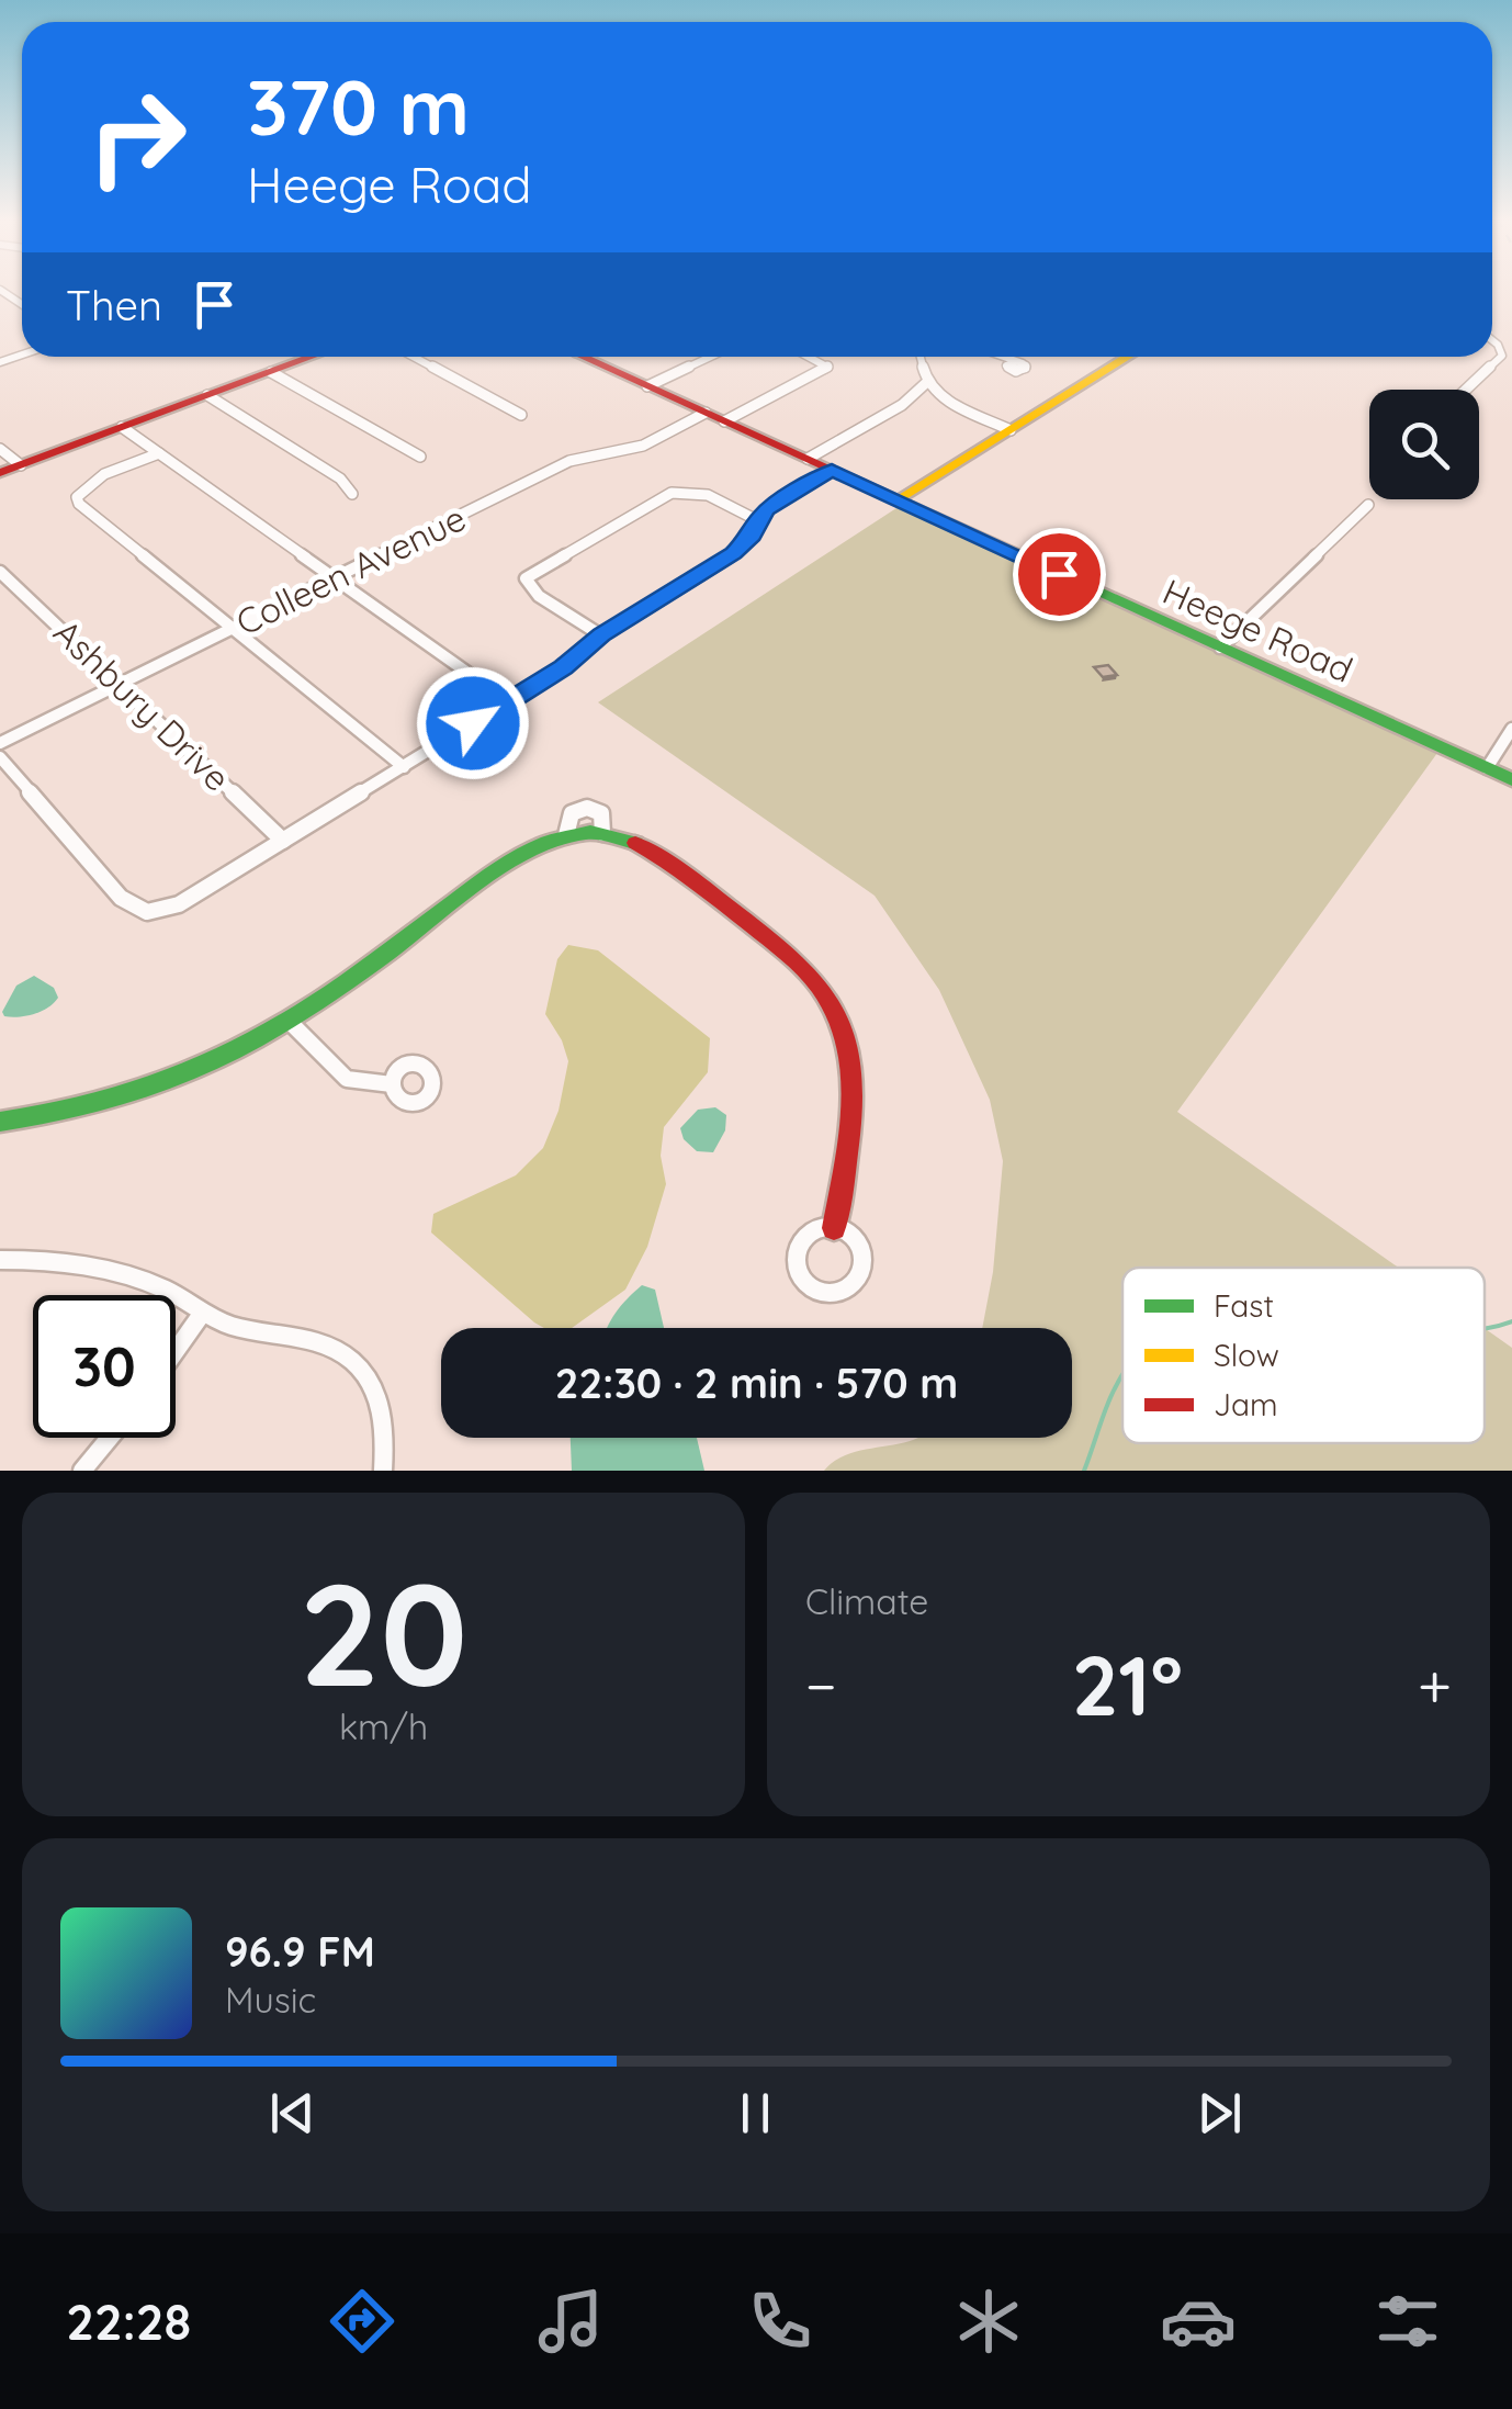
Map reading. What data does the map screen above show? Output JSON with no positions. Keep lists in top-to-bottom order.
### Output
{
  "streets": {
    "street": ["Colleen Avenue", "Heege Road", "Ashbury Drive"]
  },
  "crossings": [
    ["Colleen Avenue", "Heege Road"],
    ["Colleen Avenue", "Ashbury Drive"]
  ],
  "legend": ["Fast", "Slow", "Jam"],
  "page": {
    "turn": ["370 m", "Heege Road"],
    "then": "Then",
    "limit": "30",
    "trip": "22:30 · 2 min · 570 m",
    "tile": [
      ["20", "km/h"],
      "Climate"
    ],
    "heat": ["−", "21°", "+"],
    "song": ["96.9 FM", "Music"],
    "tabs": "22:28"
  }
}
